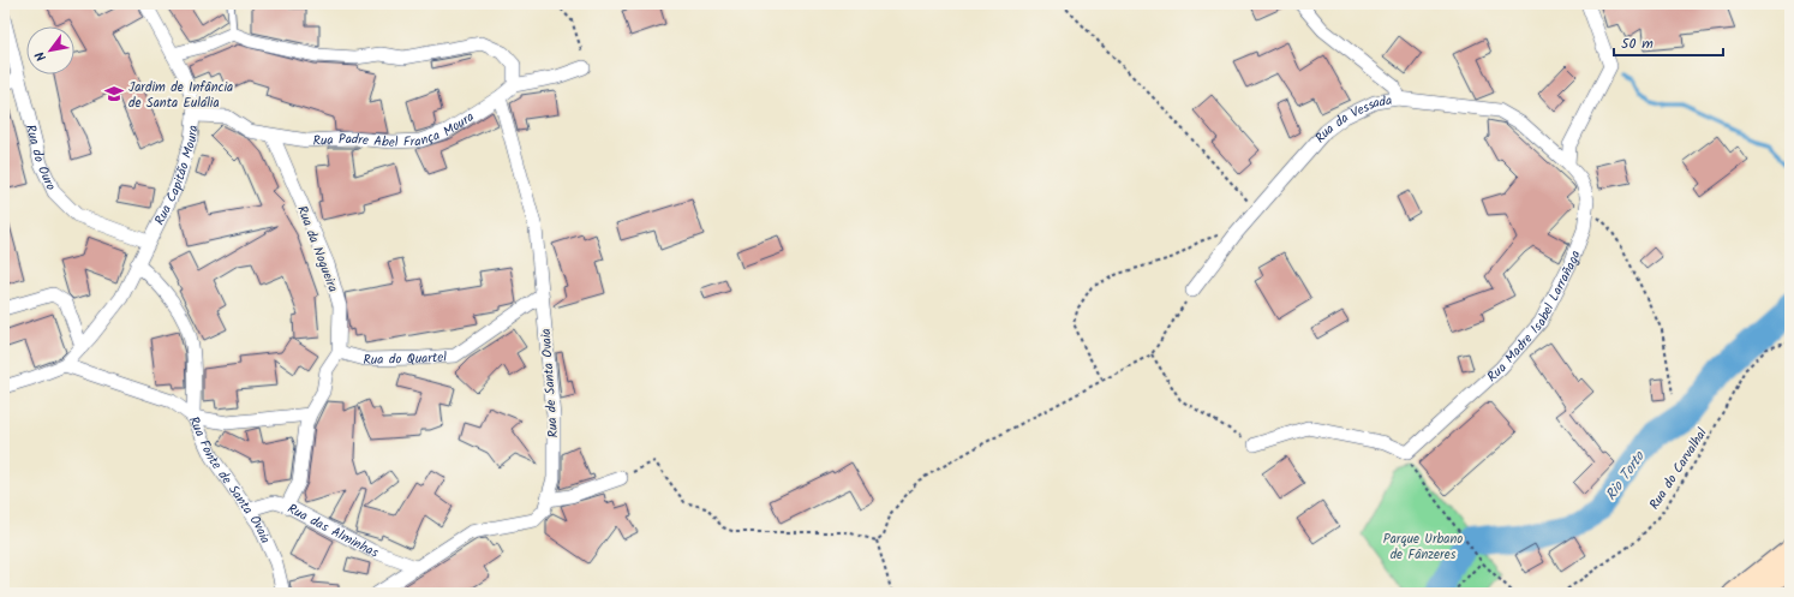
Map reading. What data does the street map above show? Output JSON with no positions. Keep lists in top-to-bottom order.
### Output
{
  "streets": {
    "street": [
      "Rua da Vessada",
      "Rua Padre Abel França Moura",
      "Rua do Ouro",
      "Rua Capitão Moura",
      "Rua da Nogueira",
      "Rua Madre Isabel Larrañaga",
      "Rua do Quartel",
      "Rua de Santa Ovaia",
      "Rua Fonte de Santa Ovaia",
      "Rua das Alminhas"
    ],
    "path": ["Rua do Carvalhal"]
  },
  "crossings": [
    ["Rua da Vessada", "Rua Madre Isabel Larrañaga"],
    ["Rua Padre Abel França Moura", "Rua Capitão Moura"],
    ["Rua Padre Abel França Moura", "Rua da Nogueira"],
    ["Rua Padre Abel França Moura", "Rua de Santa Ovaia"],
    ["Rua do Ouro", "Rua Capitão Moura"],
    ["Rua Capitão Moura", "Rua Fonte de Santa Ovaia"],
    ["Rua da Nogueira", "Rua do Quartel"],
    ["Rua da Nogueira", "Rua das Alminhas"],
    ["Rua do Quartel", "Rua de Santa Ovaia"],
    ["Rua de Santa Ovaia", "Rua das Alminhas"],
    ["Rua Fonte de Santa Ovaia", "Rua das Alminhas"]
  ],
  "water": ["Rio Torto"],
  "parks": ["Parque Urbano de Fânzeres"],
  "places": {
    "school or university": ["Jardim de Infância de Santa Eulália"]
  },
  "scale_bar": "50 m",
  "north": "bottom left"
}
